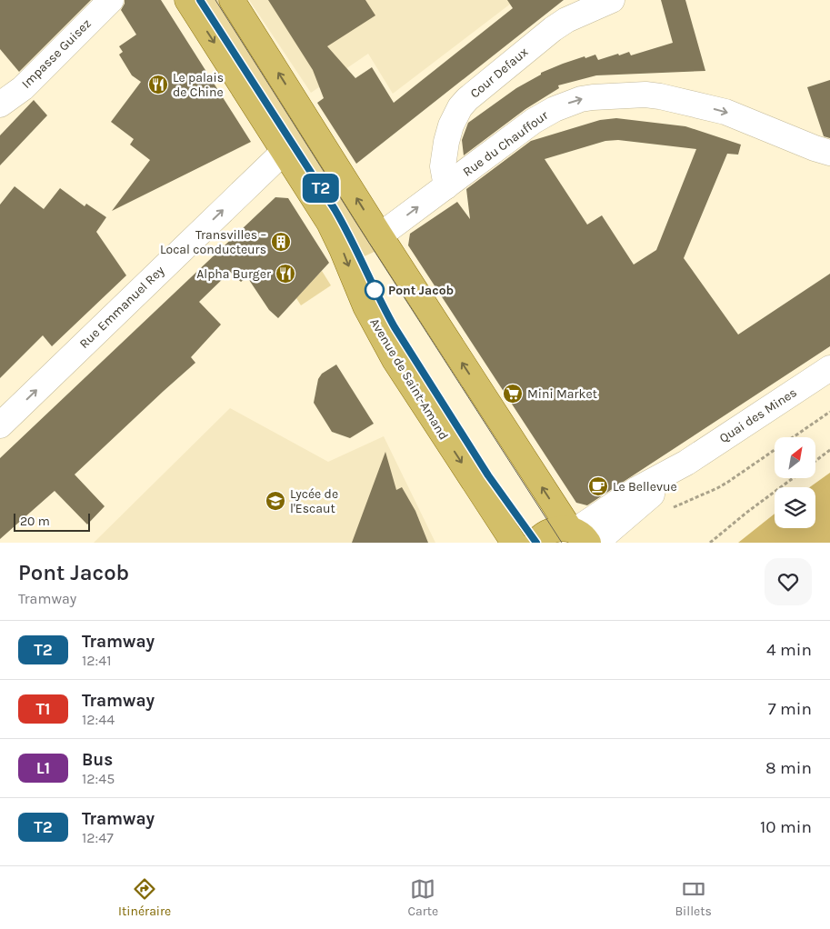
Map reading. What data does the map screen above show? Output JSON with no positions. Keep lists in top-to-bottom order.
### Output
{
  "streets": {
    "main road": ["Avenue de Saint-Amand"],
    "street": [
      "Impasse Guisez",
      "Cour Defaux",
      "Rue du Chauffour",
      "Rue Emmanuel Rey",
      "Quai des Mines"
    ]
  },
  "crossings": [
    ["Cour Defaux", "Rue du Chauffour"],
    ["Rue Emmanuel Rey", "Avenue de Saint-Amand"]
  ],
  "one_way": ["Rue du Chauffour", "Rue Emmanuel Rey"],
  "places": {
    "restaurant": ["Le palais de Chine", "Alpha Burger"],
    "building": ["Transvilles – Local conducteurs"],
    "other": ["Pont Jacob"],
    "supermarket": ["Mini Market"],
    "cafe": ["Le Bellevue"],
    "school or university": ["Lycée de l'Escaut"]
  },
  "lines": ["tram line T2"],
  "scale_bar": "20 m",
  "north": "top right",
  "page": {
    "on_map": "T2",
    "scale": "20 m",
    "heading": ["Pont Jacob", "Tramway"],
    "list": [
      {
        "mark": "T2",
        "name": "Tramway",
        "note": "12:41",
        "value": "4 min"
      },
      {
        "mark": "T1",
        "name": "Tramway",
        "note": "12:44",
        "value": "7 min"
      },
      {
        "mark": "L1",
        "name": "Bus",
        "note": "12:45",
        "value": "8 min"
      },
      {
        "mark": "T2",
        "name": "Tramway",
        "note": "12:47",
        "value": "10 min"
      }
    ],
    "tabs": ["Itinéraire", "Carte", "Billets"]
  }
}
